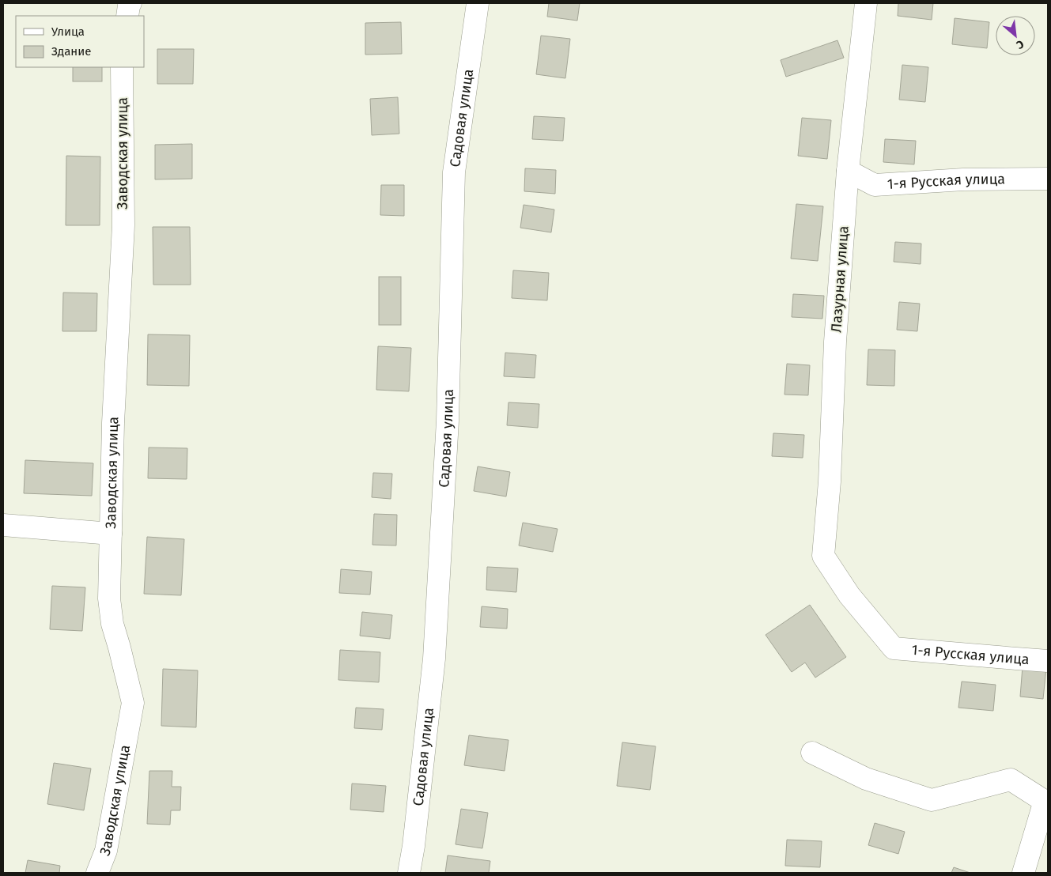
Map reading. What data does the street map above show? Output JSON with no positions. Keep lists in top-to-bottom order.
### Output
{
  "streets": {
    "street": [
      "Садовая улица",
      "Заводская улица",
      "1-я Русская улица",
      "Лазурная улица"
    ]
  },
  "crossings": [
    ["1-я Русская улица", "Лазурная улица"]
  ],
  "legend": ["Улица", "Здание"],
  "north": "bottom right"
}
